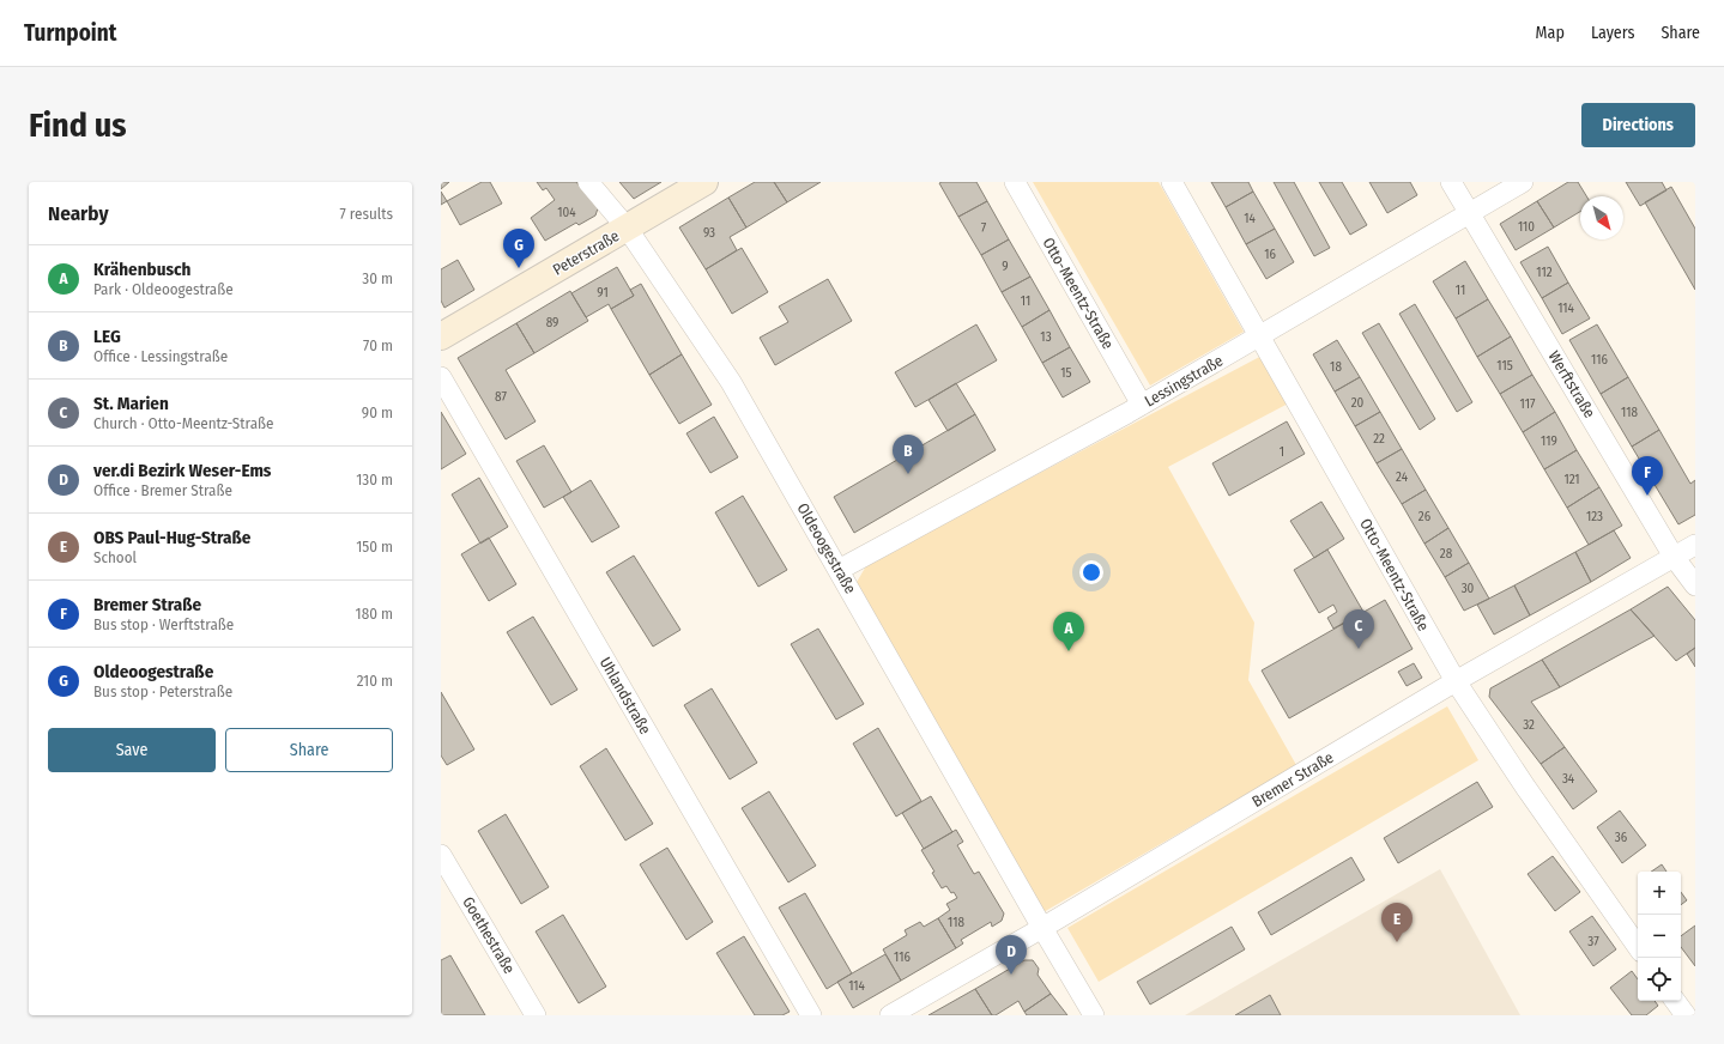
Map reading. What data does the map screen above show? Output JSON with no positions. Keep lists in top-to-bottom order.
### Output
{
  "streets": {
    "main road": ["Peterstraße"],
    "street": [
      "Otto-Meentz-Straße",
      "Lessingstraße",
      "Werftstraße",
      "Oldeoogestraße",
      "Uhlandstraße",
      "Bremer Straße",
      "Goethestraße"
    ]
  },
  "crossings": [
    ["Peterstraße", "Oldeoogestraße"],
    ["Otto-Meentz-Straße", "Lessingstraße"],
    ["Otto-Meentz-Straße", "Bremer Straße"],
    ["Lessingstraße", "Werftstraße"],
    ["Lessingstraße", "Oldeoogestraße"],
    ["Werftstraße", "Bremer Straße"],
    ["Oldeoogestraße", "Bremer Straße"]
  ],
  "house_numbers": [
    "104",
    "14",
    "110",
    "7",
    "93",
    "16",
    "9",
    "112",
    "11",
    "91",
    "11",
    "114",
    "89",
    "13",
    "116",
    "115",
    "18",
    "15",
    "87",
    "20",
    "117",
    "118",
    "22",
    "119",
    "1",
    "24",
    "121",
    "26",
    "123",
    "28",
    "30",
    "32",
    "34",
    "36",
    "118",
    "37",
    "116",
    "114"
  ],
  "north": "bottom right",
  "page": {
    "header": "Turnpoint",
    "nav": ["Map", "Layers", "Share"],
    "buttons": [
      "Directions",
      ["Save", "Share"]
    ],
    "title": "Find us",
    "heading": ["Nearby", "7 results"],
    "pins": [
      "G",
      "B",
      "F",
      "C",
      "A",
      "E",
      "D"
    ],
    "list": [
      {
        "mark": "A",
        "name": "Krähenbusch",
        "note": "Park · Oldeoogestraße",
        "value": "30 m"
      },
      {
        "mark": "B",
        "name": "LEG",
        "note": "Office · Lessingstraße",
        "value": "70 m"
      },
      {
        "mark": "C",
        "name": "St. Marien",
        "note": "Church · Otto-Meentz-Straße",
        "value": "90 m"
      },
      {
        "mark": "D",
        "name": "ver.di Bezirk Weser-Ems",
        "note": "Office · Bremer Straße",
        "value": "130 m"
      },
      {
        "mark": "E",
        "name": "OBS Paul-Hug-Straße",
        "note": "School",
        "value": "150 m"
      },
      {
        "mark": "F",
        "name": "Bremer Straße",
        "note": "Bus stop · Werftstraße",
        "value": "180 m"
      },
      {
        "mark": "G",
        "name": "Oldeoogestraße",
        "note": "Bus stop · Peterstraße",
        "value": "210 m"
      }
    ],
    "map_buttons": ["+", "−"]
  }
}
